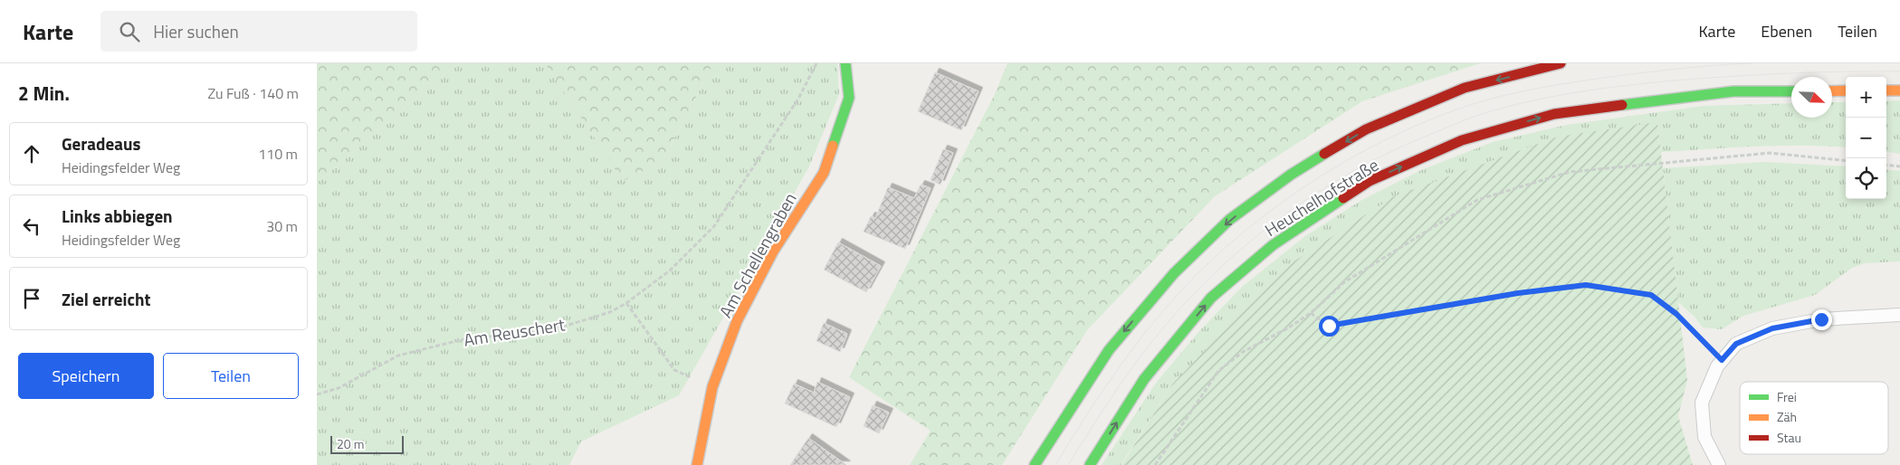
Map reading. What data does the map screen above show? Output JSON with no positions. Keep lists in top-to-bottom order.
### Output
{
  "streets": {
    "main road": ["Heuchelhofstraße", "Am Schellengraben"],
    "path": ["Am Reuschert"]
  },
  "legend": ["Frei", "Zäh", "Stau"],
  "scale_bar": "20 m",
  "north": "bottom right",
  "page": {
    "header": "Karte",
    "search": "Hier suchen",
    "nav": ["Karte", "Ebenen", "Teilen"],
    "heading": ["2 Min.", "Zu Fuß · 140 m"],
    "map_buttons": ["+", "−"],
    "list": [
      ["Geradeaus", "Heidingsfelder Weg", "110 m"],
      ["Links abbiegen", "Heidingsfelder Weg", "30 m"],
      "Ziel erreicht"
    ],
    "buttons": ["Speichern", "Teilen"],
    "scale": "20 m"
  }
}
